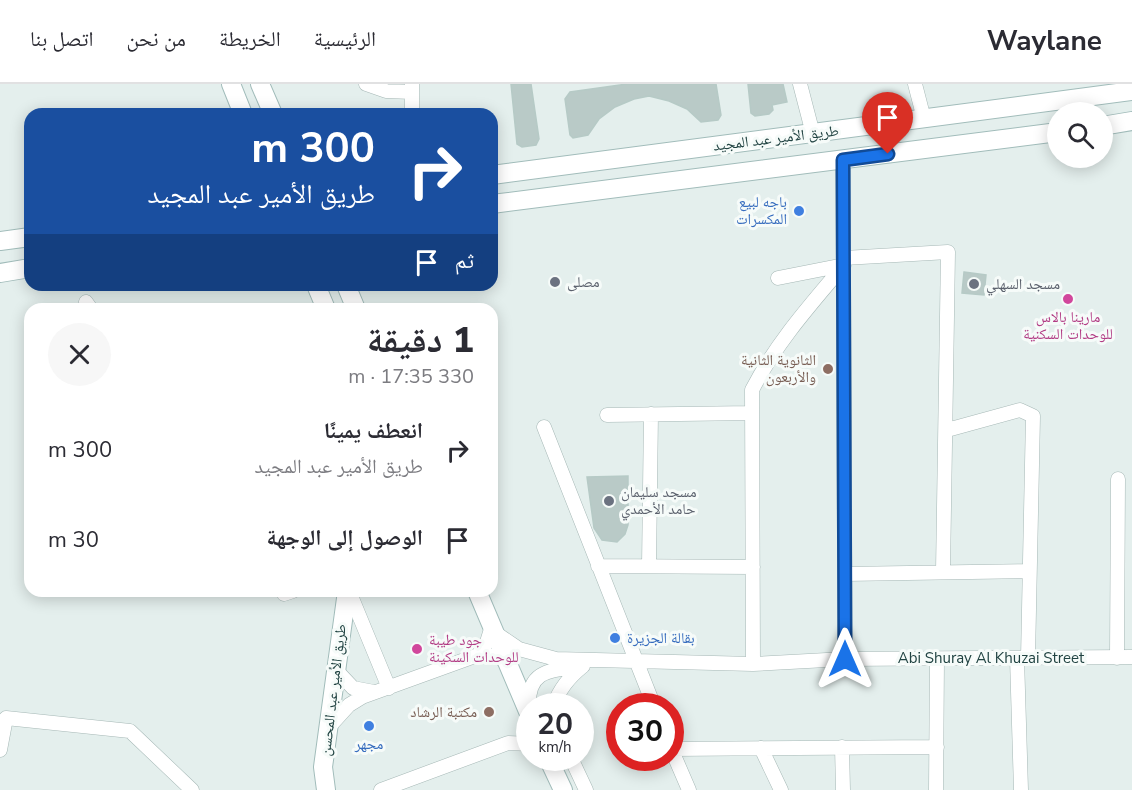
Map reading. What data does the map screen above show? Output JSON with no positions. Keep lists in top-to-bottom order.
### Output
{
  "streets": {
    "main road": ["طريق الأمير عبد المجيد", "طريق الأمير عبد المحسن"],
    "street": ["Abi Shuray Al Khuzai Street"]
  },
  "places": [
    "باجه لبيع المكسرات",
    "مصلى",
    "مسجد السهلي",
    "مارينا بالاس للوحدات السكنية",
    "الثانوية الثانية والأربعون",
    "مسجد سليمان حامد الأحمدي",
    "بقالة الجزيرة",
    "جود طيبة للوحدات السكينة",
    "مكتبة الرشاد",
    "مجهر"
  ],
  "page": {
    "header": "Waylane",
    "nav": [
      "الرئيسية",
      "الخريطة",
      "من نحن",
      "اتصل بنا"
    ],
    "turn": ["300 m", "طريق الأمير عبد المجيد"],
    "then": "ثم",
    "heading": ["1 دقيقة", "330 m · 17:35"],
    "list": [
      {
        "name": "انعطف يمينًا",
        "note": "طريق الأمير عبد المجيد",
        "value": "300 m"
      },
      {
        "name": "الوصول إلى الوجهة",
        "value": "30 m"
      }
    ],
    "speed": "20 km/h",
    "limit": "30"
  }
}
